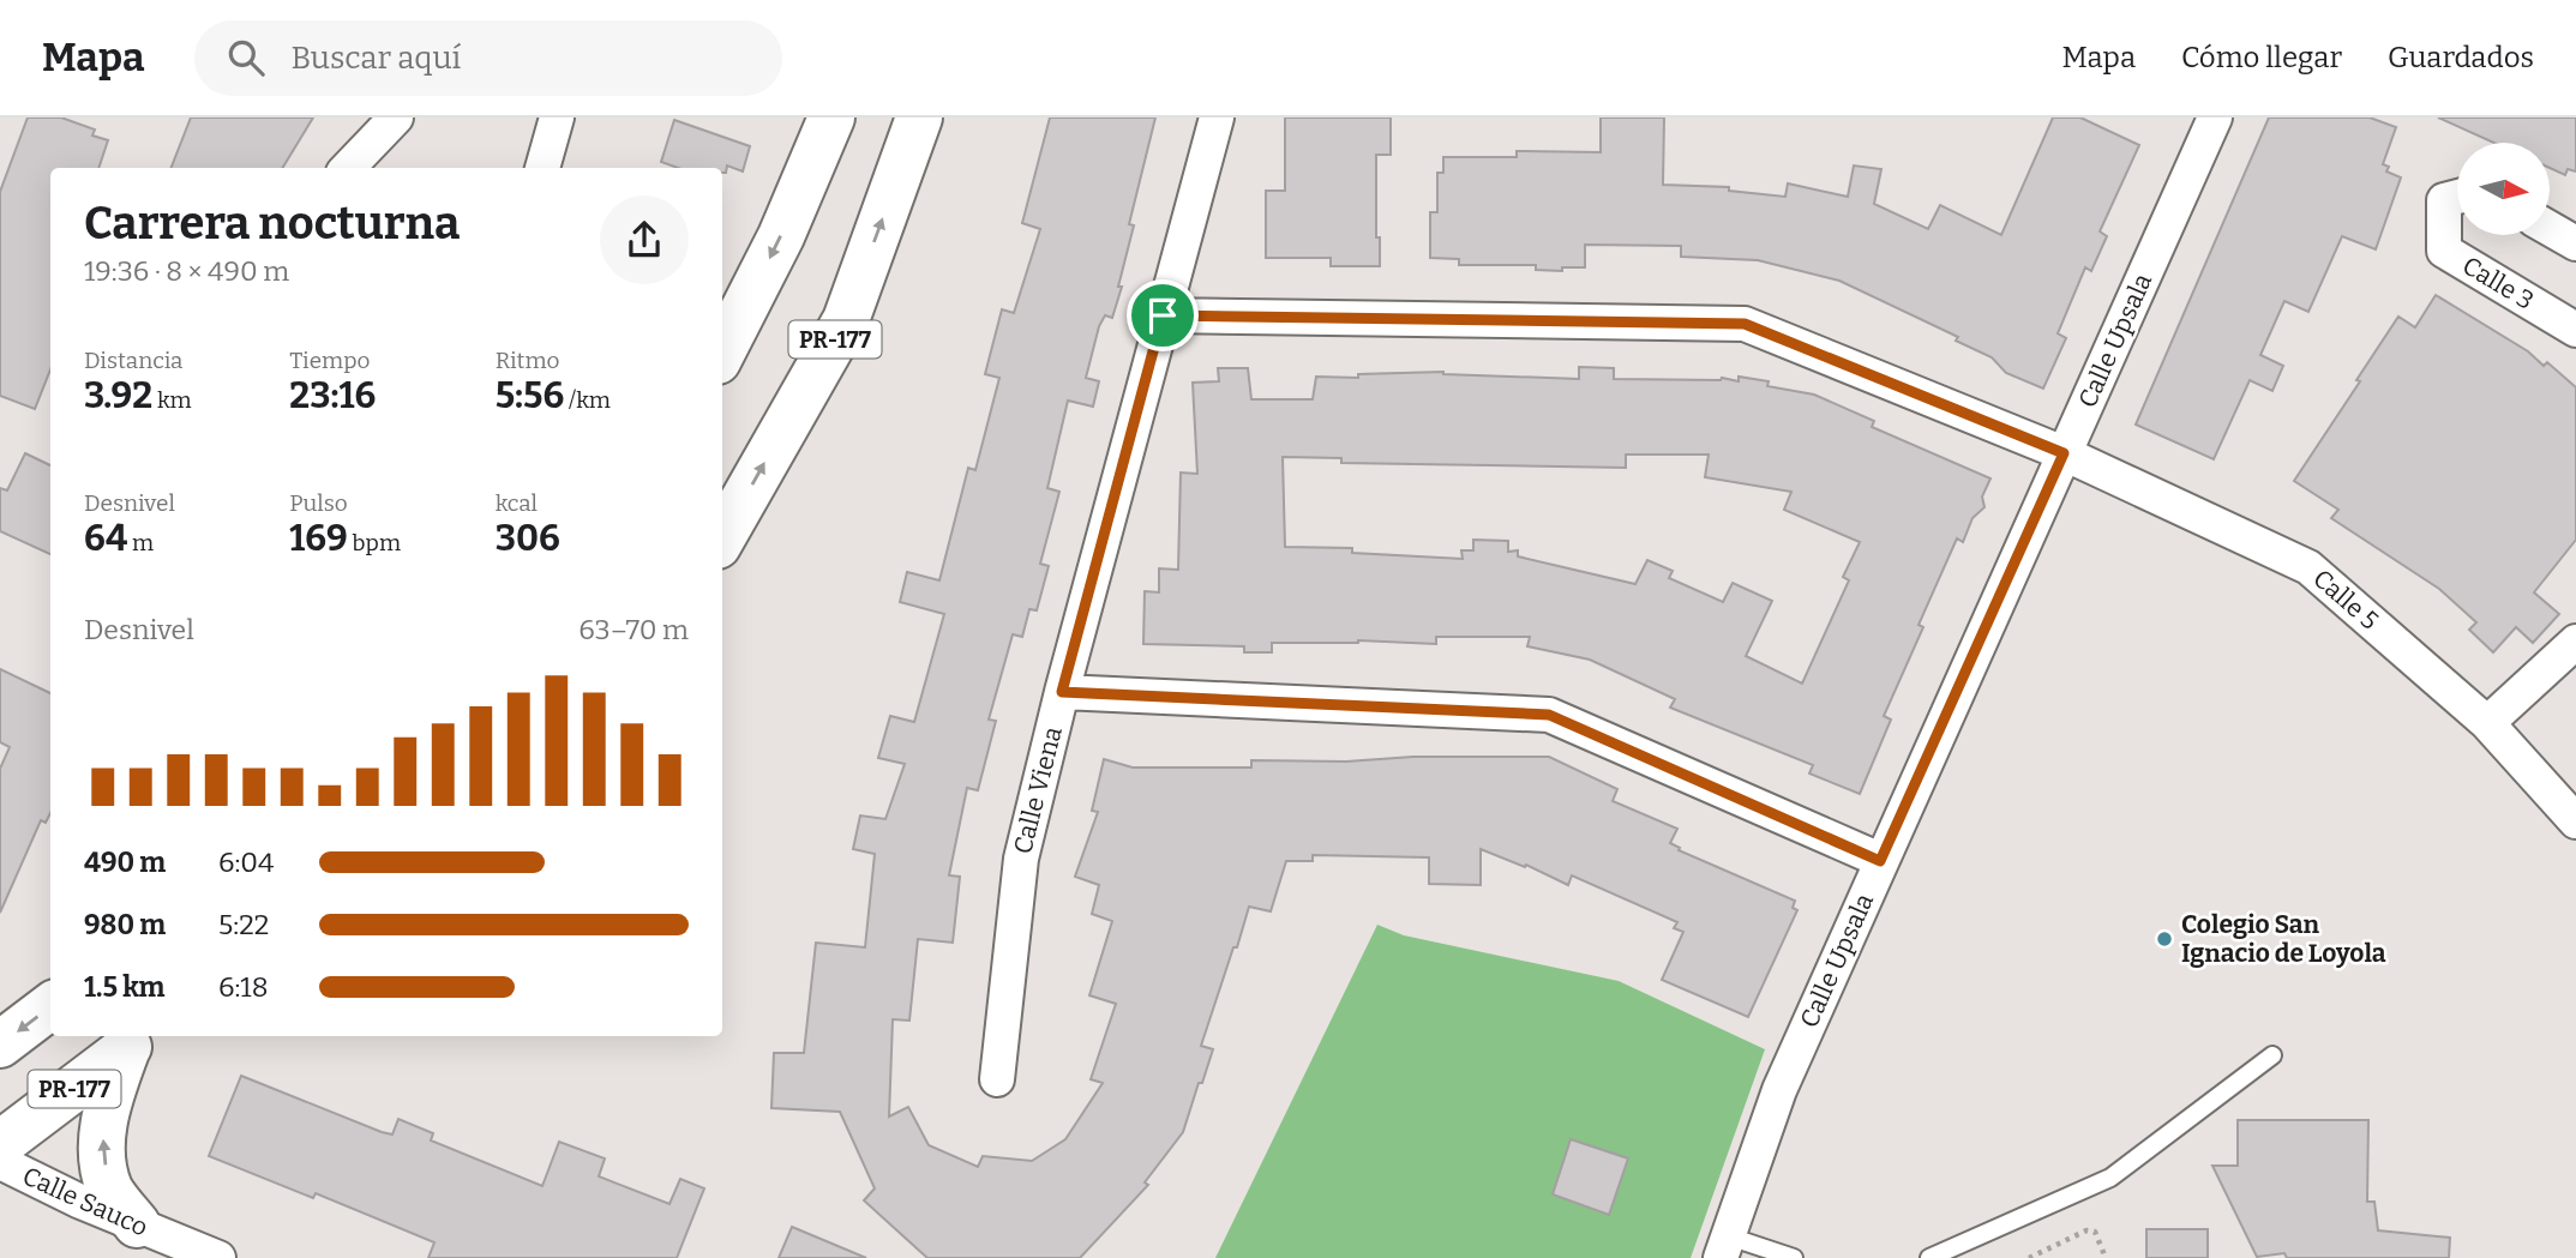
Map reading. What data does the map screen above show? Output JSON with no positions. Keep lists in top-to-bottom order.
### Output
{
  "streets": {
    "main road": ["PR-177"],
    "street": [
      "Calle 3",
      "Calle Upsala",
      "Calle 5",
      "Calle Viena",
      "Calle Sauco"
    ]
  },
  "crossings": [
    ["Calle Upsala", "Calle 5"],
    ["Calle 5", "Calle Viena"]
  ],
  "places": ["Colegio San Ignacio de Loyola"],
  "north": "right",
  "page": {
    "header": "Mapa",
    "search": "Buscar aquí",
    "nav": ["Mapa", "Cómo llegar", "Guardados"],
    "heading": ["Carrera nocturna", "19:36 · 8 × 490 m"],
    "stats": [
      ["Distancia", "3.92 km"],
      ["Tiempo", "23:16"],
      ["Ritmo", "5:56 /km"],
      ["Desnivel", "64 m"],
      ["Pulso", "169 bpm"],
      ["kcal", "306"]
    ],
    "chart": ["Desnivel", "63–70 m"],
    "list": [
      {
        "name": "490 m",
        "note": "6:04"
      },
      {
        "name": "980 m",
        "note": "5:22"
      },
      {
        "name": "1.5 km",
        "note": "6:18"
      }
    ]
  }
}
